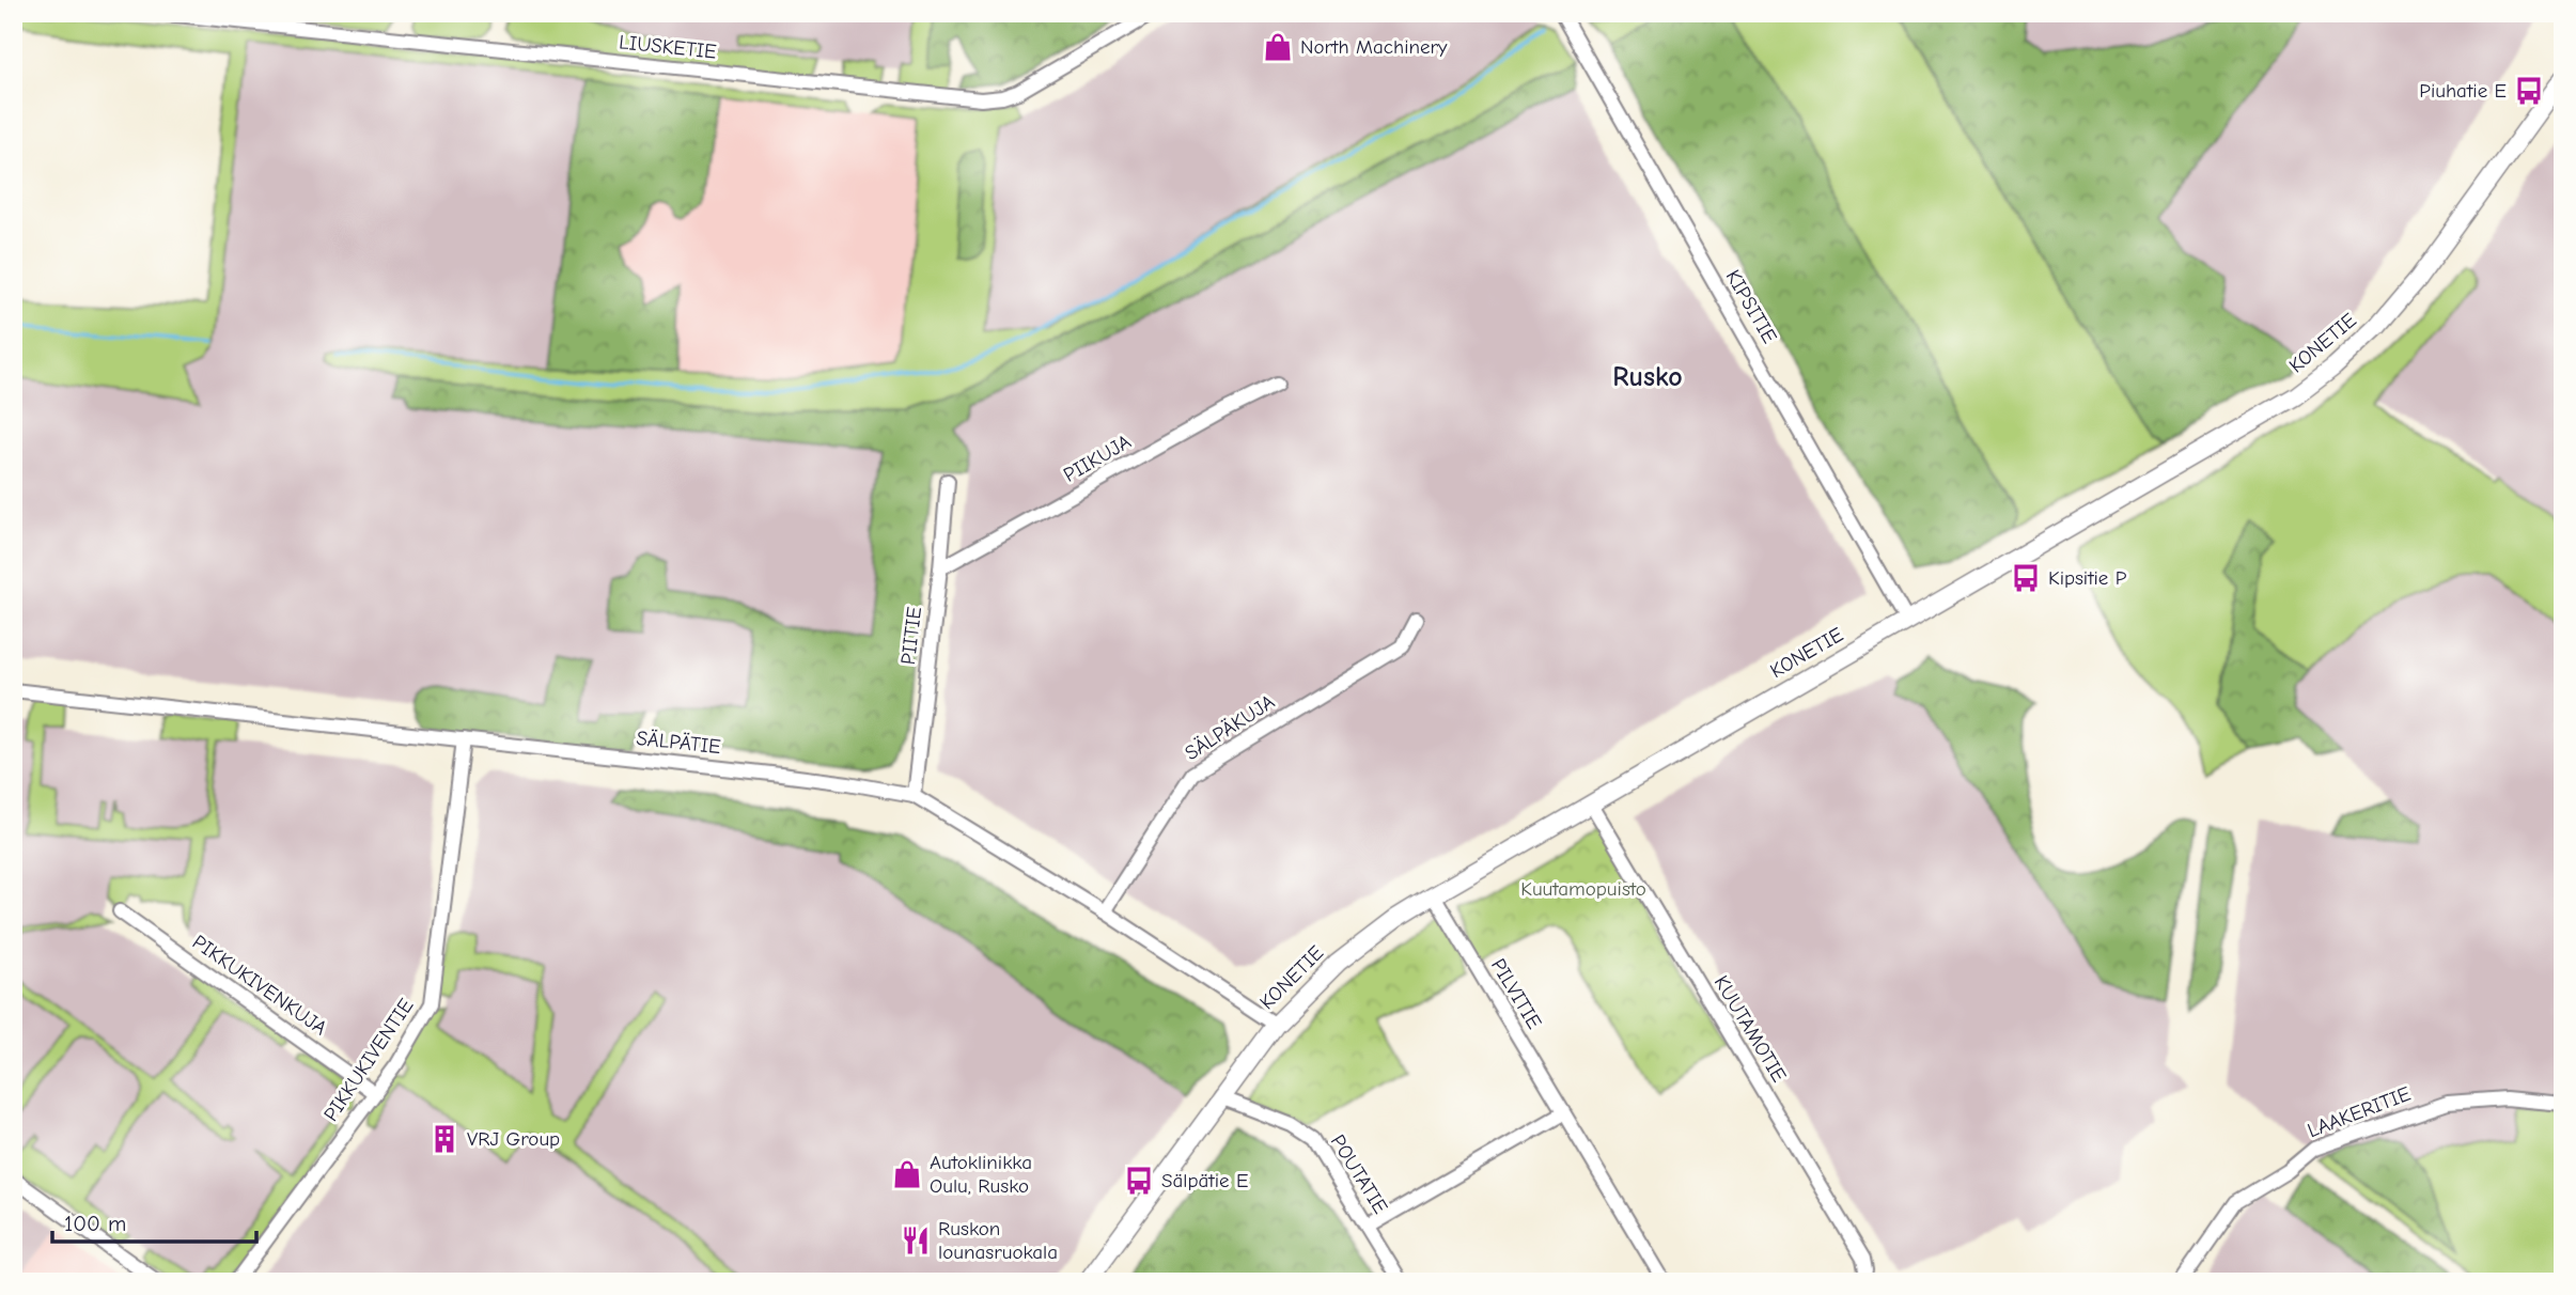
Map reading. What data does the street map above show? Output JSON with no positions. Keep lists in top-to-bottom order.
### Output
{
  "streets": {
    "street": [
      "LIUSKETIE",
      "KIPSITIE",
      "KONETIE",
      "PIIKUJA",
      "PIITIE",
      "SÄLPÄKUJA",
      "SÄLPÄTIE",
      "PIKKUKIVENKUJA",
      "PILVITIE",
      "KUUTAMOTIE",
      "PIKKUKIVENTIE",
      "LAAKERITIE",
      "POUTATIE"
    ]
  },
  "crossings": [
    ["KIPSITIE", "KONETIE"],
    ["KONETIE", "SÄLPÄTIE"],
    ["KONETIE", "PILVITIE"],
    ["KONETIE", "KUUTAMOTIE"],
    ["KONETIE", "POUTATIE"],
    ["PIIKUJA", "PIITIE"],
    ["PIITIE", "SÄLPÄTIE"],
    ["SÄLPÄKUJA", "SÄLPÄTIE"],
    ["SÄLPÄTIE", "PIKKUKIVENTIE"],
    ["PIKKUKIVENKUJA", "PIKKUKIVENTIE"]
  ],
  "districts": ["Rusko"],
  "parks": ["Kuutamopuisto"],
  "places": {
    "shop": ["North Machinery", "Autoklinikka Oulu, Rusko"],
    "bus stop": ["Piuhatie E", "Kipsitie P", "Sälpätie E"],
    "building": ["VRJ Group"],
    "restaurant": ["Ruskon lounasruokala"]
  },
  "scale_bar": "100 m"
}
